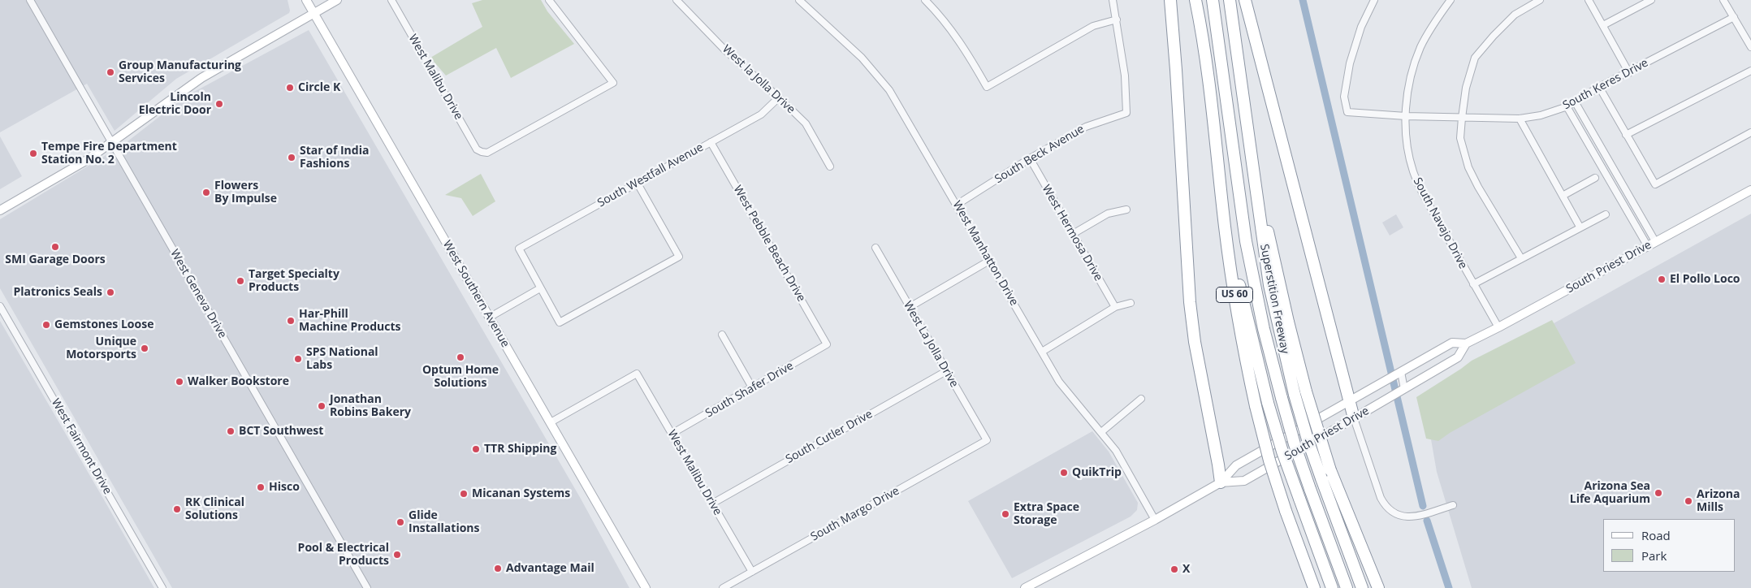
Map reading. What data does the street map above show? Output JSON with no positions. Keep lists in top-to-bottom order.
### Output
{
  "streets": {
    "highway": ["US 60", "Superstition Freeway"],
    "main road": ["South Priest Drive", "West Southern Avenue"],
    "street": [
      "West Malibu Drive",
      "West la Jolla Drive",
      "South Keres Drive",
      "South Beck Avenue",
      "South Westfall Avenue",
      "South Navajo Drive",
      "West Hermosa Drive",
      "West Pebble Beach Drive",
      "West Manhatton Drive",
      "West Geneva Drive",
      "West La Jolla Drive",
      "South Shafer Drive",
      "South Cutler Drive",
      "West Fairmont Drive",
      "South Margo Drive"
    ]
  },
  "crossings": [
    ["West Malibu Drive", "West Southern Avenue"],
    ["West Malibu Drive", "South Shafer Drive"],
    ["West Malibu Drive", "South Cutler Drive"],
    ["West Malibu Drive", "South Margo Drive"],
    ["West la Jolla Drive", "South Westfall Avenue"],
    ["South Keres Drive", "South Navajo Drive"],
    ["South Beck Avenue", "West Hermosa Drive"],
    ["South Beck Avenue", "West Manhatton Drive"],
    ["South Westfall Avenue", "West Pebble Beach Drive"],
    ["South Navajo Drive", "South Priest Drive"],
    ["West Pebble Beach Drive", "South Shafer Drive"],
    ["West Manhatton Drive", "South Priest Drive"],
    ["West La Jolla Drive", "South Cutler Drive"],
    ["West La Jolla Drive", "South Margo Drive"]
  ],
  "places": [
    "Group Manufacturing Services",
    "Circle K",
    "Lincoln Electric Door",
    "Tempe Fire Department Station No. 2",
    "Star of India Fashions",
    "Flowers By Impulse",
    "SMI Garage Doors",
    "El Pollo Loco",
    "Target Specialty Products",
    "Platronics Seals",
    "Har-Phill Machine Products",
    "Gemstones Loose",
    "Unique Motorsports",
    "Optum Home Solutions",
    "SPS National Labs",
    "Walker Bookstore",
    "Jonathan Robins Bakery",
    "BCT Southwest",
    "TTR Shipping",
    "QuikTrip",
    "Hisco",
    "Arizona Sea Life Aquarium",
    "Micanan Systems",
    "Arizona Mills",
    "RK Clinical Solutions",
    "Extra Space Storage",
    "Glide Installations",
    "Pool & Electrical Products",
    "Advantage Mail",
    "X"
  ],
  "legend": ["Road", "Park"]
}
